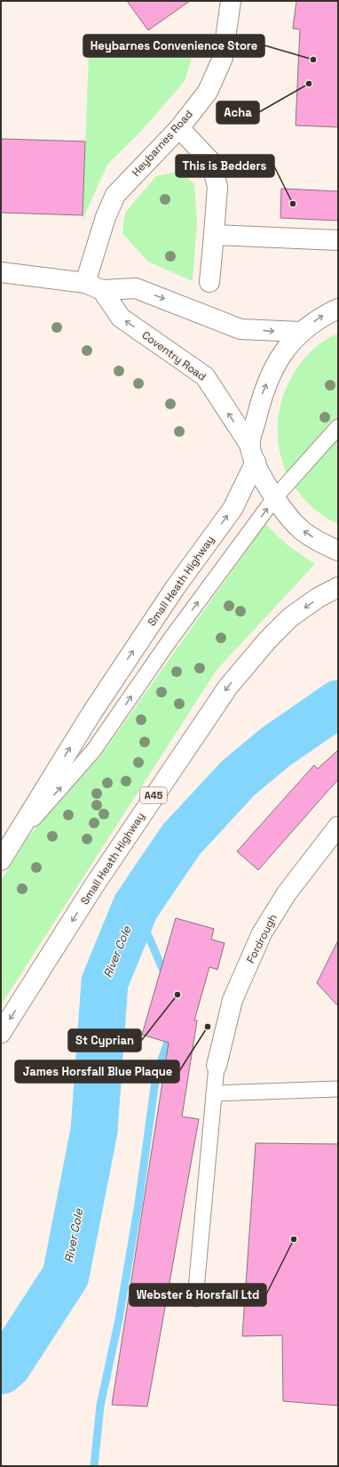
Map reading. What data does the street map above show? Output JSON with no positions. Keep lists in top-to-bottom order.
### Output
{
  "streets": {
    "main road": [
      "Heybarnes Road",
      "Coventry Road",
      "Small Heath Highway",
      "A45",
      "Fordrough"
    ]
  },
  "crossings": [
    ["Heybarnes Road", "Coventry Road"],
    ["Coventry Road", "Small Heath Highway"]
  ],
  "one_way": ["Coventry Road"],
  "water": ["River Cole"],
  "places": [
    "Heybarnes Convenience Store",
    "Acha",
    "This is Bedders",
    "St Cyprian",
    "James Horsfall Blue Plaque",
    "Webster & Horsfall Ltd"
  ]
}
